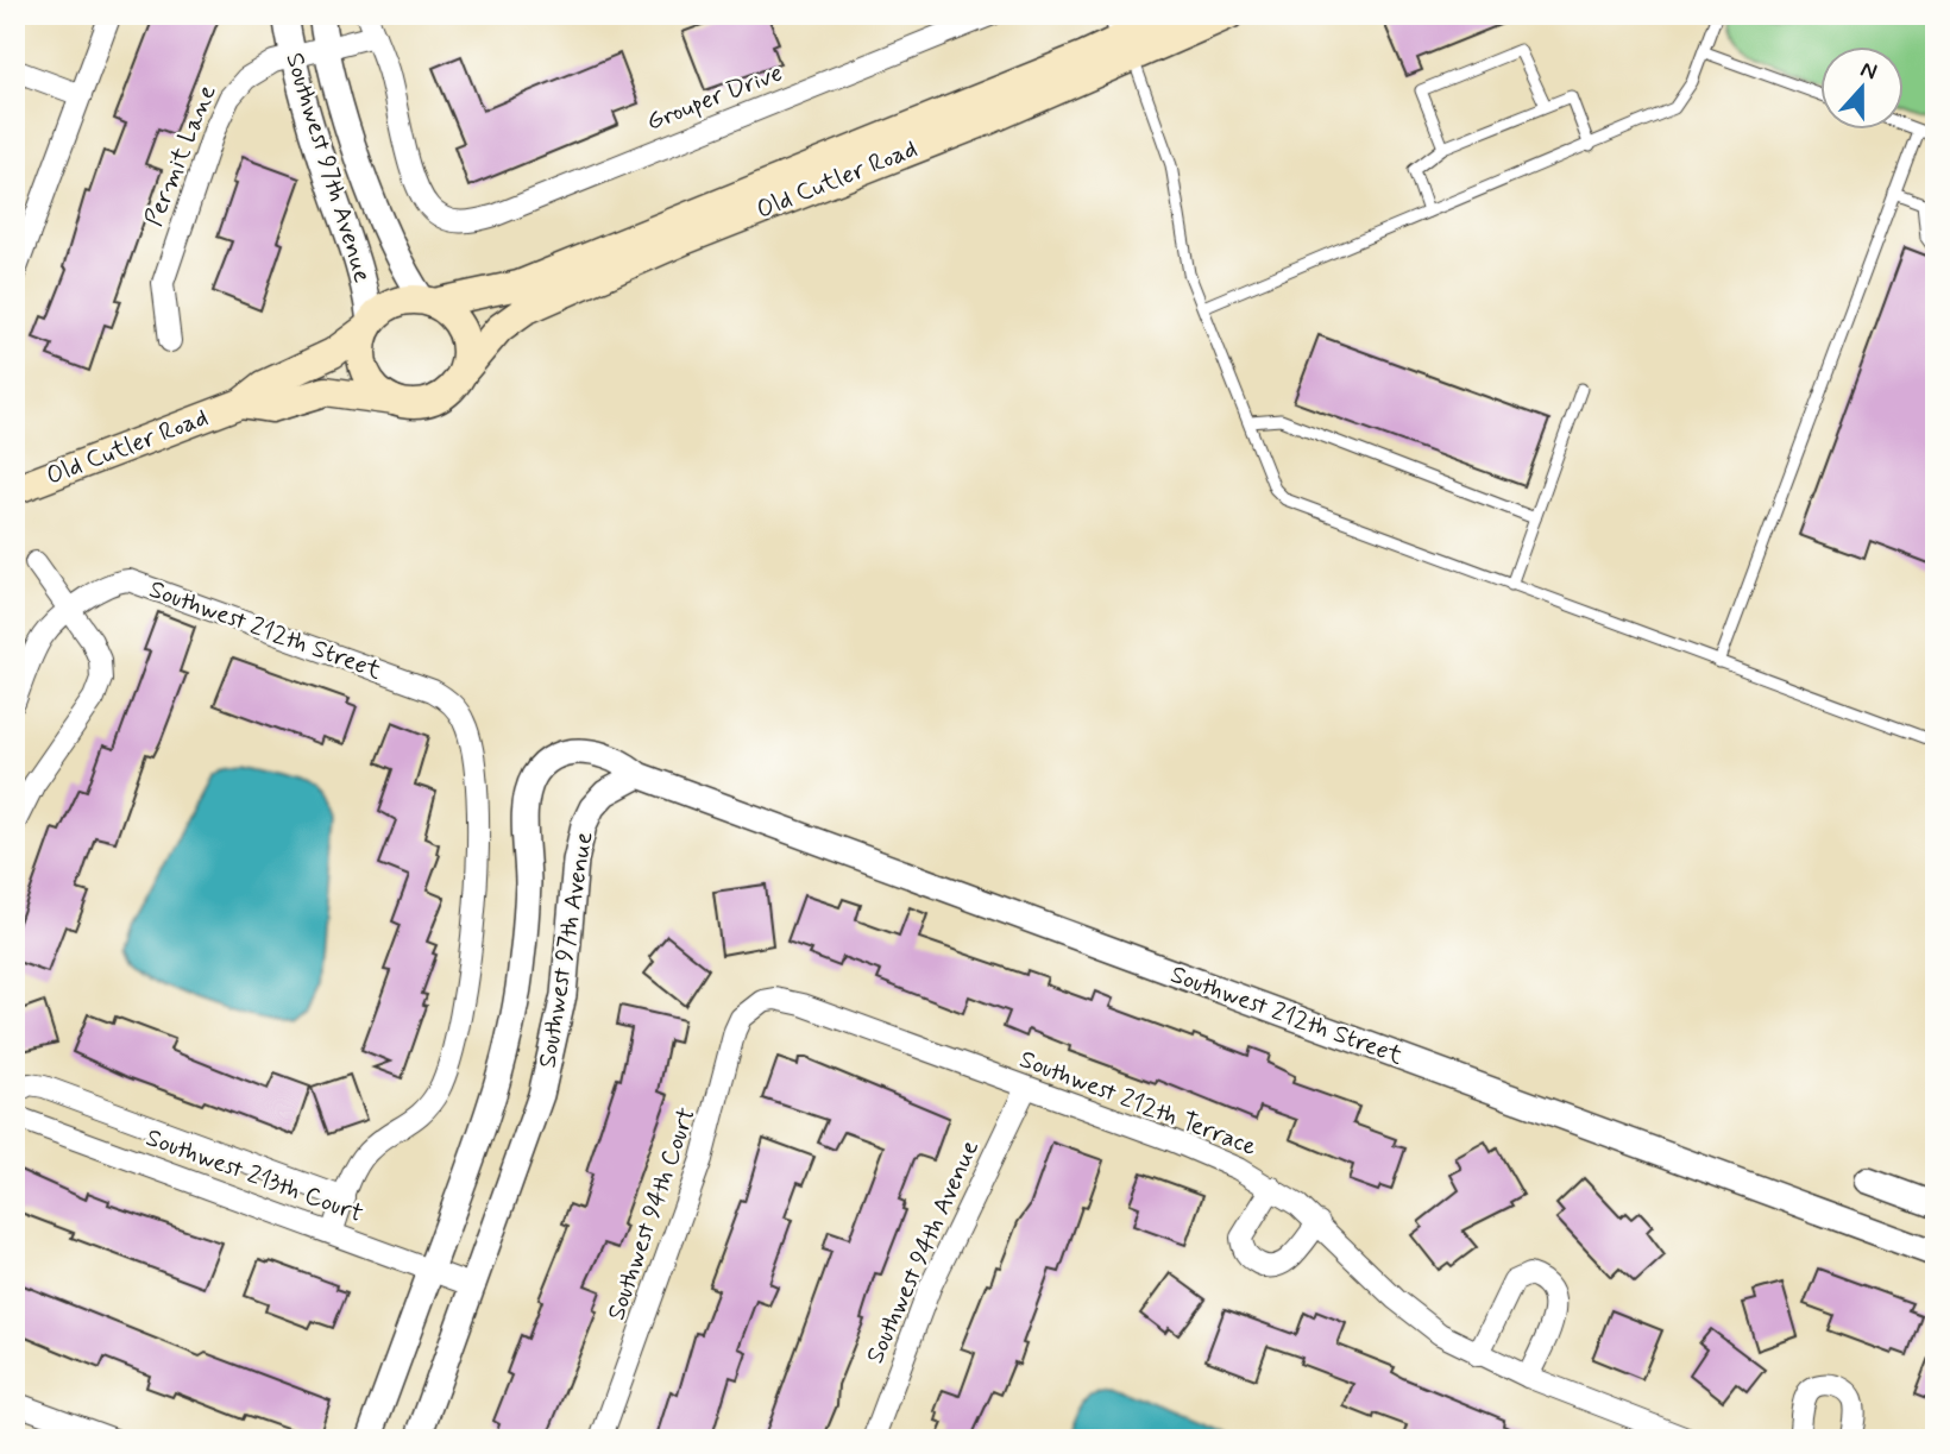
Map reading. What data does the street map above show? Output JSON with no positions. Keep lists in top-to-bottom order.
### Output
{
  "streets": {
    "main road": ["Old Cutler Road"],
    "street": [
      "Grouper Drive",
      "Permit Lane",
      "Southwest 97th Avenue",
      "Southwest 212th Street",
      "Southwest 212th Terrace",
      "Southwest 213th Court",
      "Southwest 94th Court",
      "Southwest 94th Avenue"
    ]
  },
  "crossings": [
    ["Grouper Drive", "Permit Lane"],
    ["Permit Lane", "Southwest 97th Avenue"],
    ["Southwest 97th Avenue", "Old Cutler Road"],
    ["Southwest 97th Avenue", "Southwest 212th Street"],
    ["Southwest 97th Avenue", "Southwest 213th Court"],
    ["Southwest 212th Terrace", "Southwest 94th Court"],
    ["Southwest 212th Terrace", "Southwest 94th Avenue"]
  ],
  "north": "top"
}
